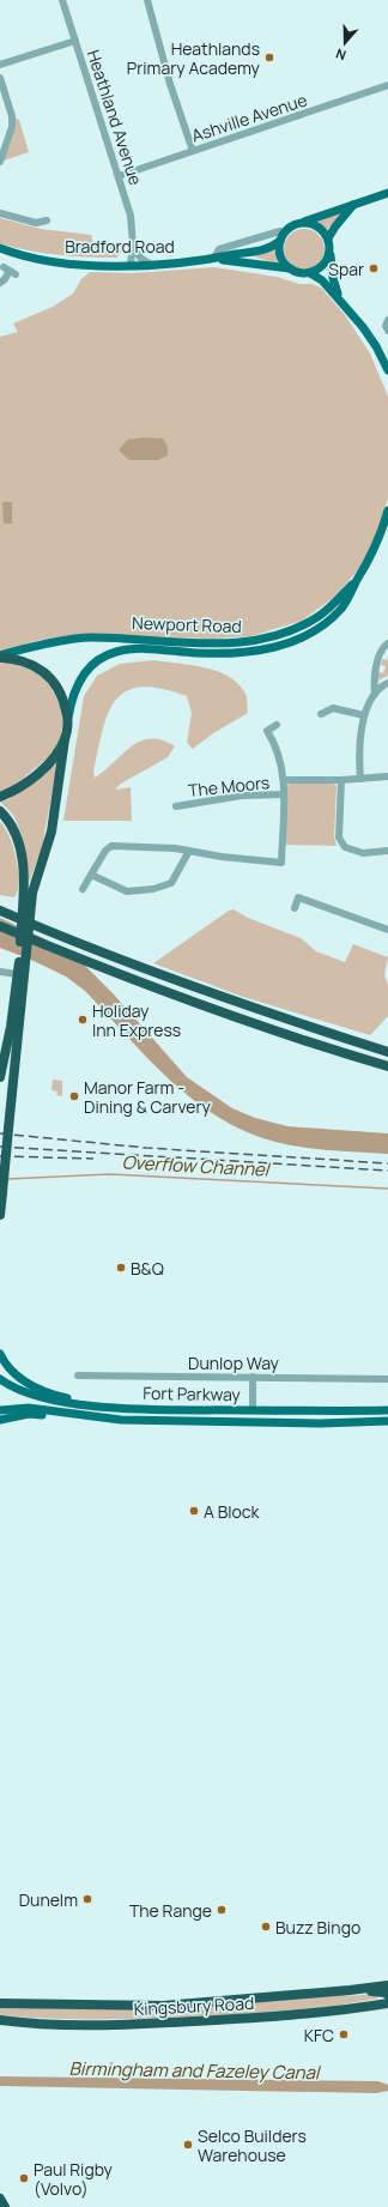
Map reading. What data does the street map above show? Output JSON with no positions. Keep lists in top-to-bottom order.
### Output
{
  "streets": {
    "highway": ["Kingsbury Road"],
    "main road": ["Bradford Road", "Newport Road", "Fort Parkway"],
    "street": [
      "Heathland Avenue",
      "Ashville Avenue",
      "The Moors",
      "Dunlop Way"
    ]
  },
  "crossings": [
    ["Heathland Avenue", "Ashville Avenue"],
    ["Heathland Avenue", "Bradford Road"]
  ],
  "water": ["Overflow Channel", "Birmingham and Fazeley Canal"],
  "places": [
    "Heathlands Primary Academy",
    "Spar",
    "Holiday Inn Express",
    "Manor Farm - Dining & Carvery",
    "B&Q",
    "A Block",
    "Dunelm",
    "The Range",
    "Buzz Bingo",
    "KFC",
    "Selco Builders Warehouse",
    "Paul Rigby (Volvo)"
  ],
  "north": "bottom"
}
